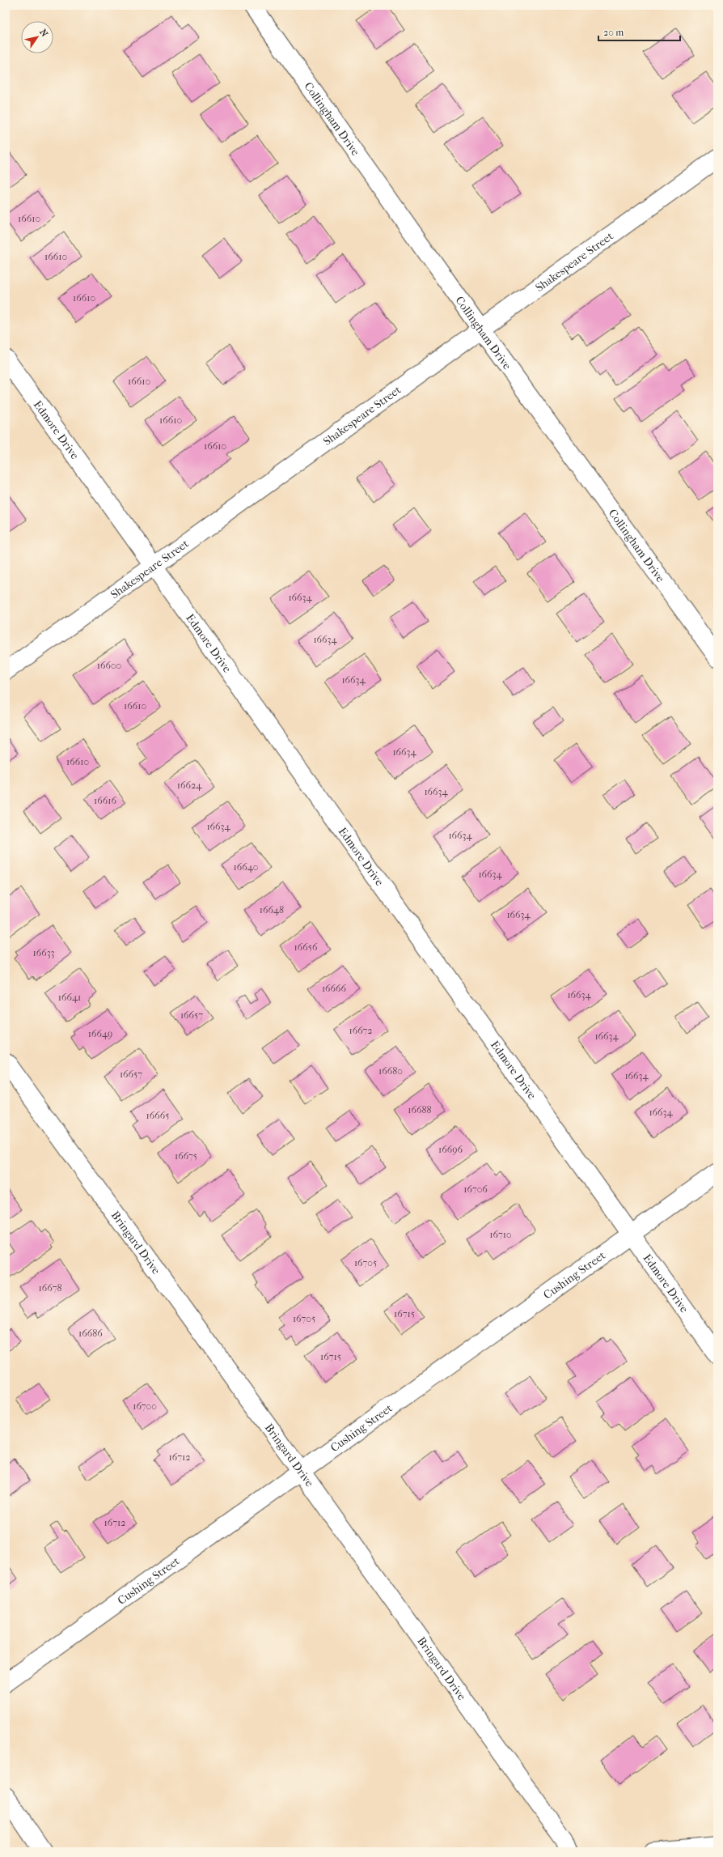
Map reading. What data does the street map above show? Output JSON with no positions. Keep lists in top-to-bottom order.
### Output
{
  "streets": {
    "street": [
      "Collingham Drive",
      "Shakespeare Street",
      "Edmore Drive",
      "Bringard Drive",
      "Cushing Street"
    ]
  },
  "crossings": [
    ["Collingham Drive", "Shakespeare Street"],
    ["Shakespeare Street", "Edmore Drive"],
    ["Edmore Drive", "Cushing Street"],
    ["Bringard Drive", "Cushing Street"]
  ],
  "house_numbers": [
    "16610",
    "16610",
    "16610",
    "16610",
    "16610",
    "16610",
    "16634",
    "16634",
    "16600",
    "16634",
    "16610",
    "16634",
    "16610",
    "16624",
    "16634",
    "16616",
    "16634",
    "16634",
    "16640",
    "16634",
    "16648",
    "16634",
    "16656",
    "16633",
    "16666",
    "16634",
    "16641",
    "16657",
    "16672",
    "16649",
    "16634",
    "16680",
    "16657",
    "16634",
    "16688",
    "16634",
    "16665",
    "16696",
    "16675",
    "16706",
    "16710",
    "16705",
    "16678",
    "16715",
    "16705",
    "16686",
    "16715",
    "16700",
    "16712",
    "16712"
  ],
  "scale_bar": "20 m",
  "north": "top right"
}
